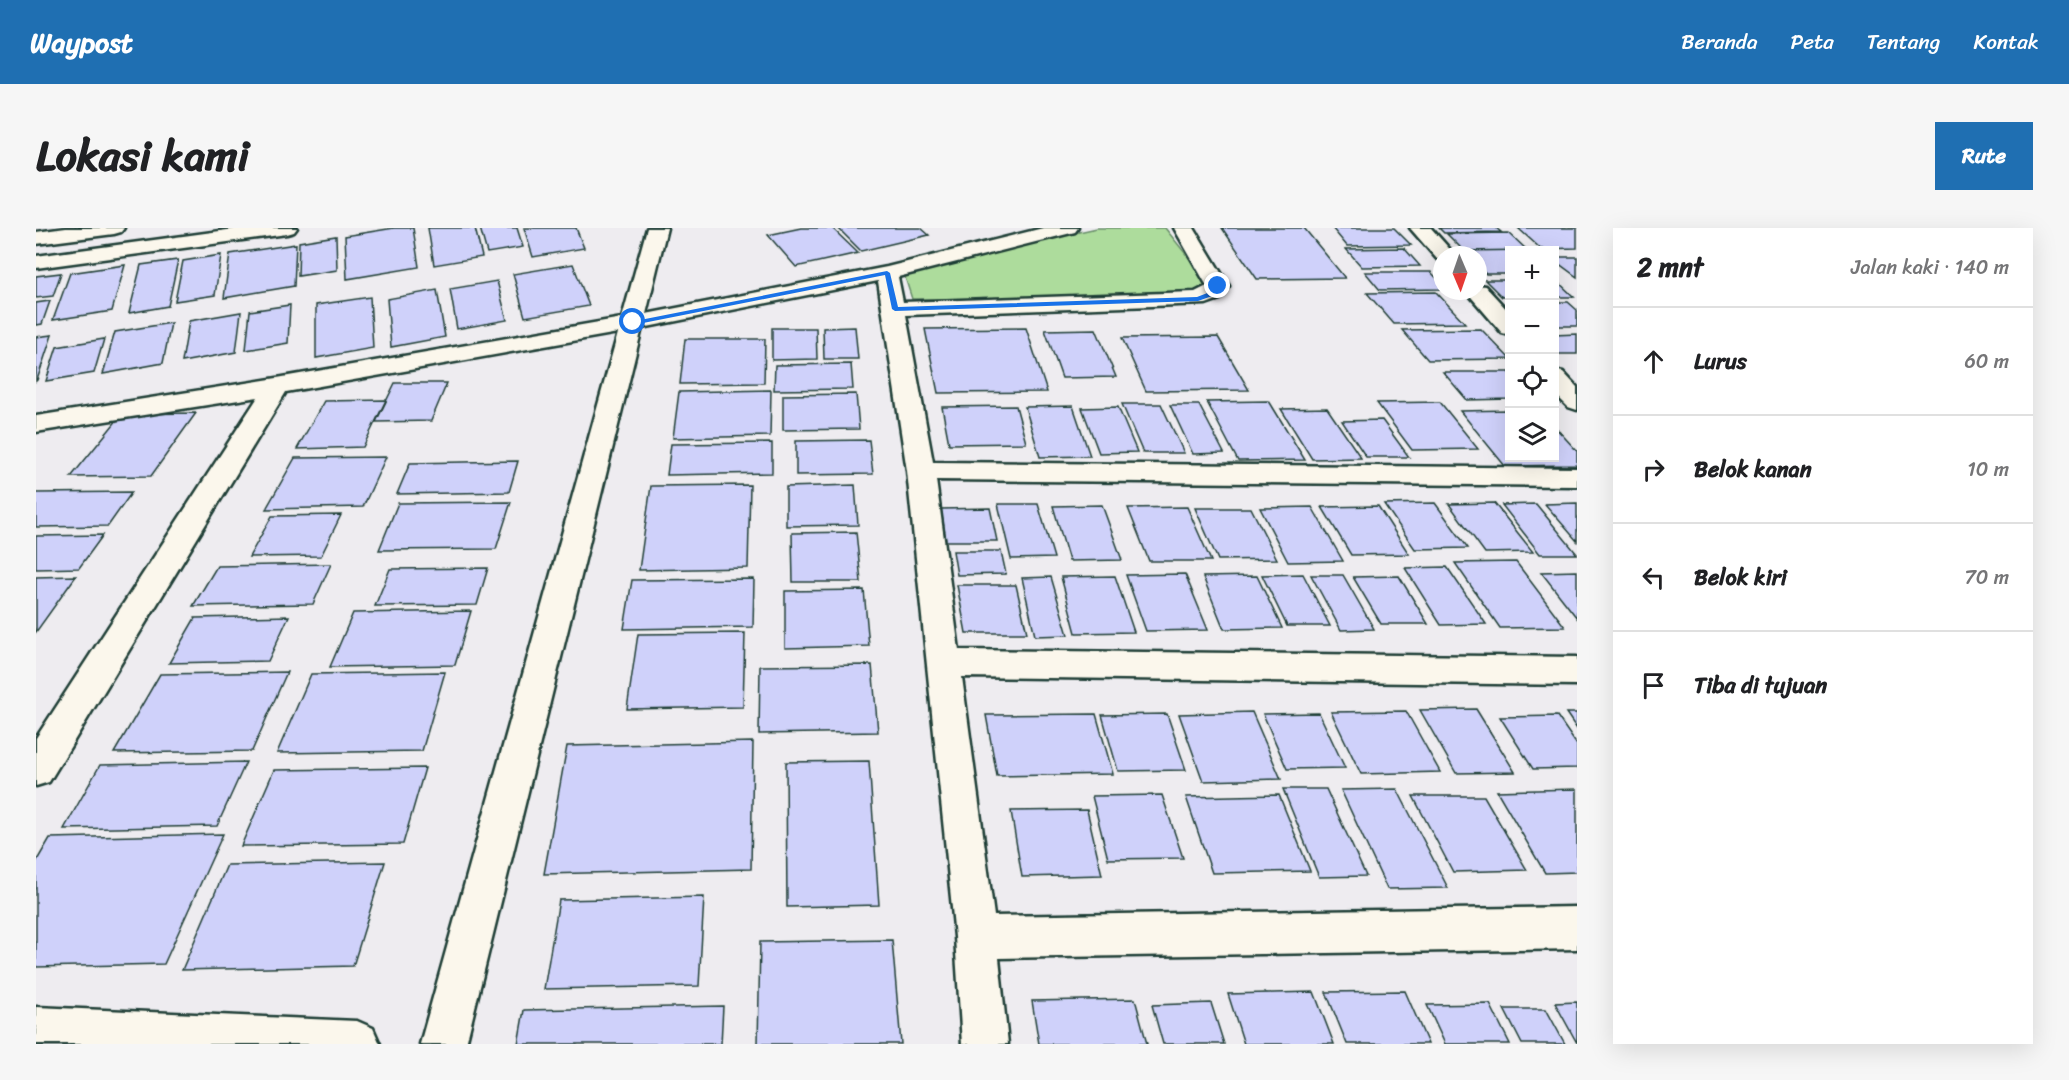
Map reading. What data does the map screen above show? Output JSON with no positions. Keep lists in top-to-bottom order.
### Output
{
  "north": "bottom",
  "page": {
    "header": "Waypost",
    "nav": [
      "Beranda",
      "Peta",
      "Tentang",
      "Kontak"
    ],
    "title": "Lokasi kami",
    "buttons": "Rute",
    "heading": ["2 mnt", "Jalan kaki · 140 m"],
    "map_buttons": ["+", "−"],
    "list": [
      ["Lurus", "60 m"],
      ["Belok kanan", "10 m"],
      ["Belok kiri", "70 m"],
      "Tiba di tujuan"
    ]
  }
}
